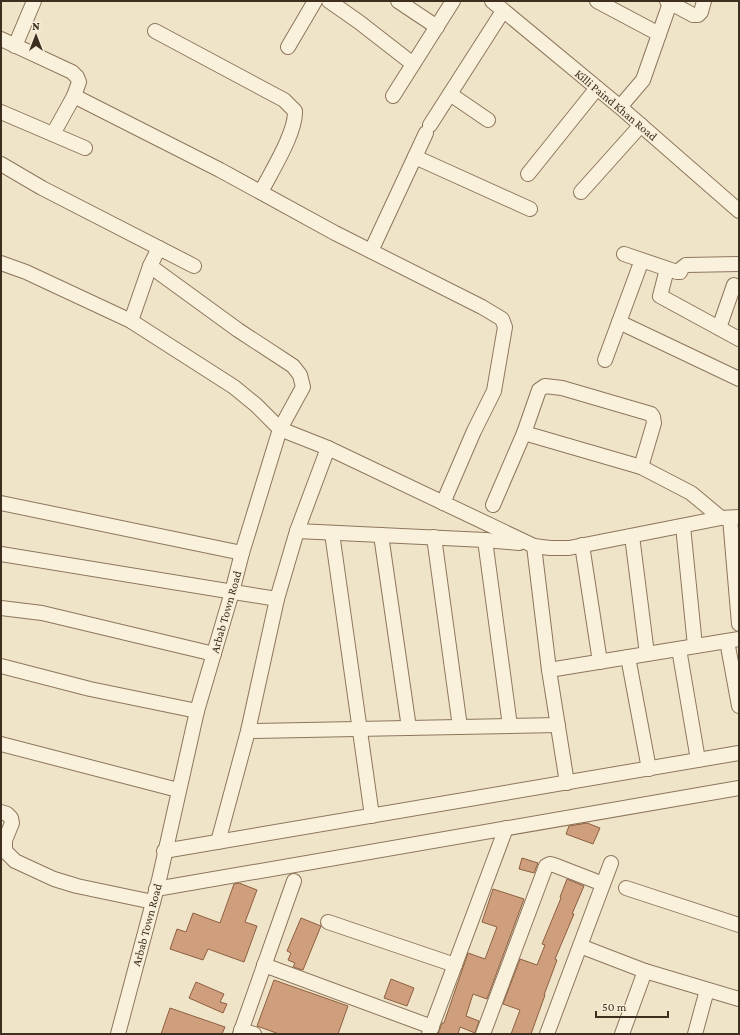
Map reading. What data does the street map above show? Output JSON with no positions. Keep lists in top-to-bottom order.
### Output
{
  "streets": {
    "street": ["Killi Paind Khan Road", "Arbab Town Road"]
  },
  "scale_bar": "50 m",
  "north": "top"
}
